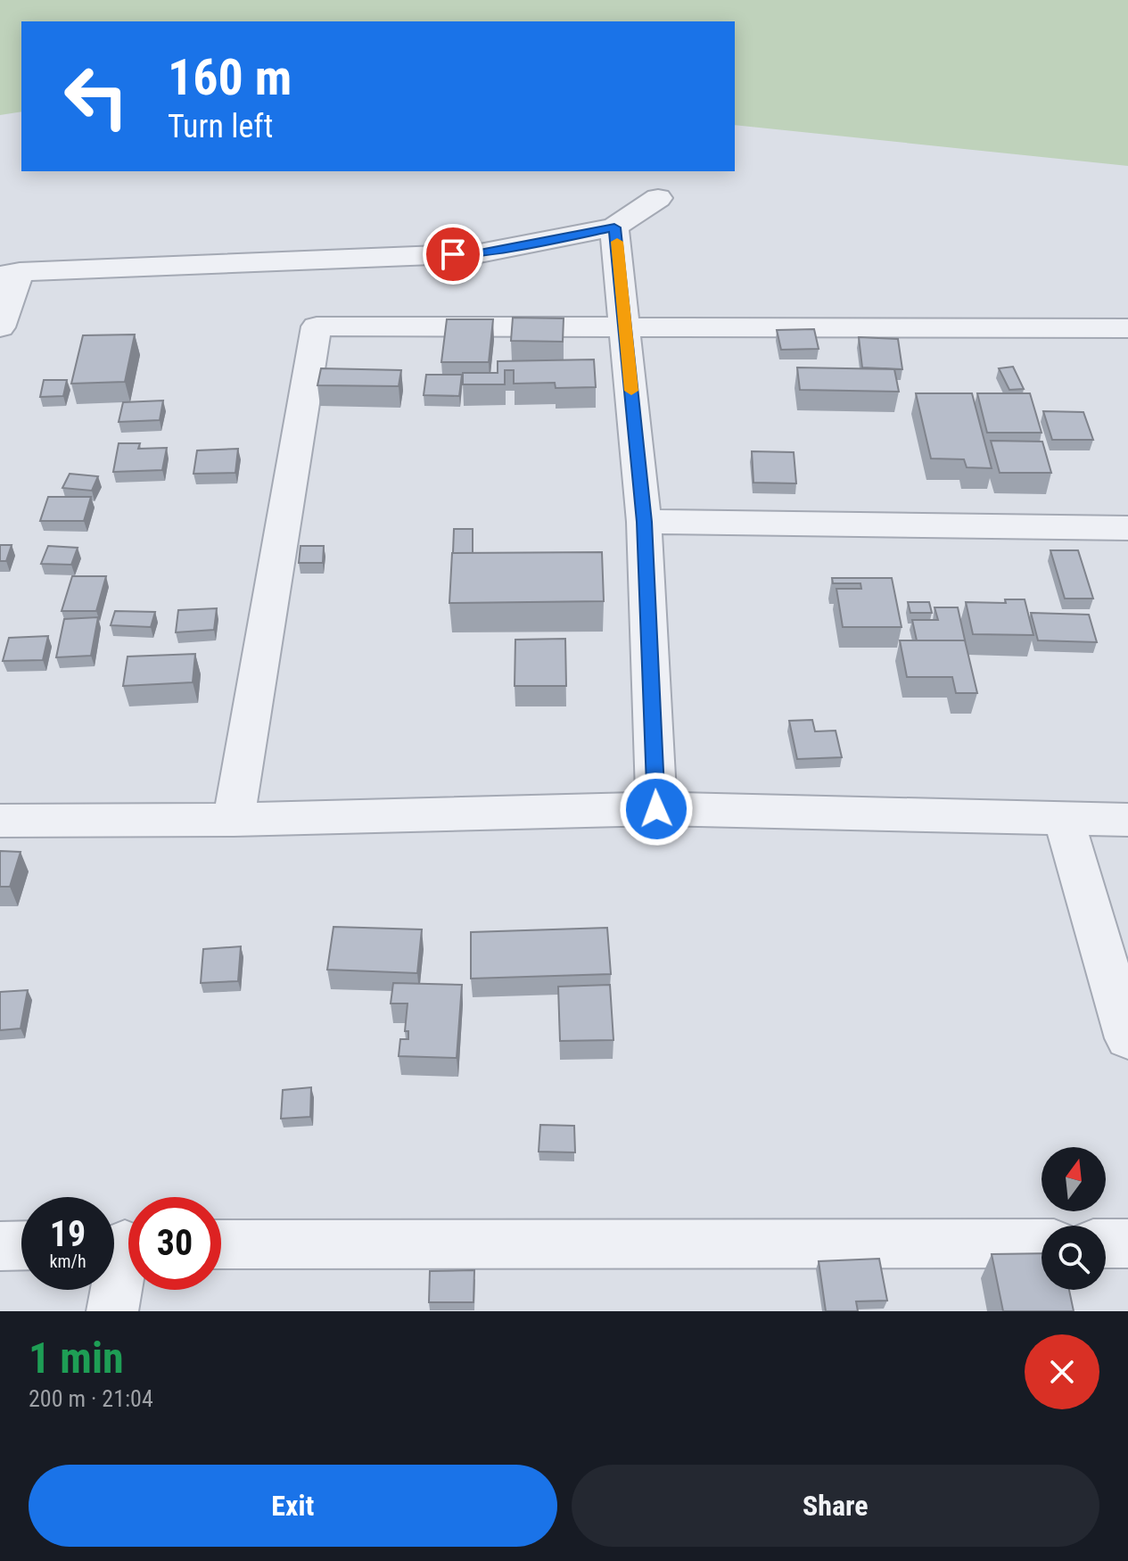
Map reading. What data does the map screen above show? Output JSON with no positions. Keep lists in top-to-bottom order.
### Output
{
  "north": "top",
  "page": {
    "turn": ["160 m", "Turn left"],
    "speed": "19 km/h",
    "limit": "30",
    "heading": ["1 min", "200 m · 21:04"],
    "buttons": ["Exit", "Share"]
  }
}
